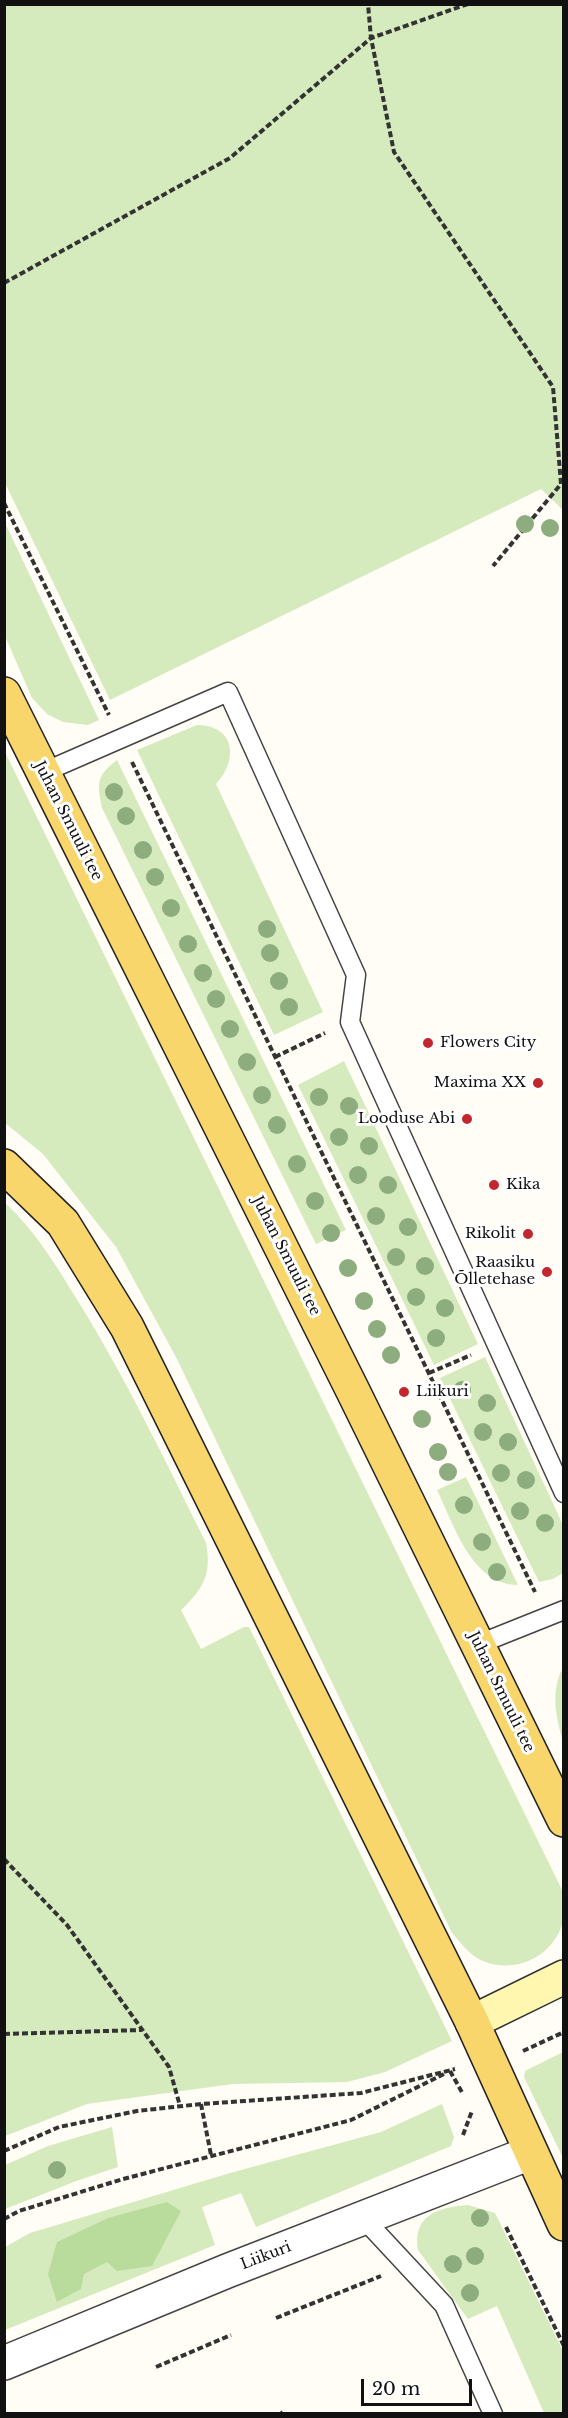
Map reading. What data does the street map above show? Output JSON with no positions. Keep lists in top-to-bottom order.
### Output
{
  "streets": {
    "main road": ["Juhan Smuuli tee"],
    "street": ["Liikuri"]
  },
  "places": [
    "Flowers City",
    "Maxima XX",
    "Looduse Abi",
    "Kika",
    "Rikolit",
    "Raasiku Õlletehase",
    "Liikuri"
  ],
  "scale_bar": "20 m"
}
